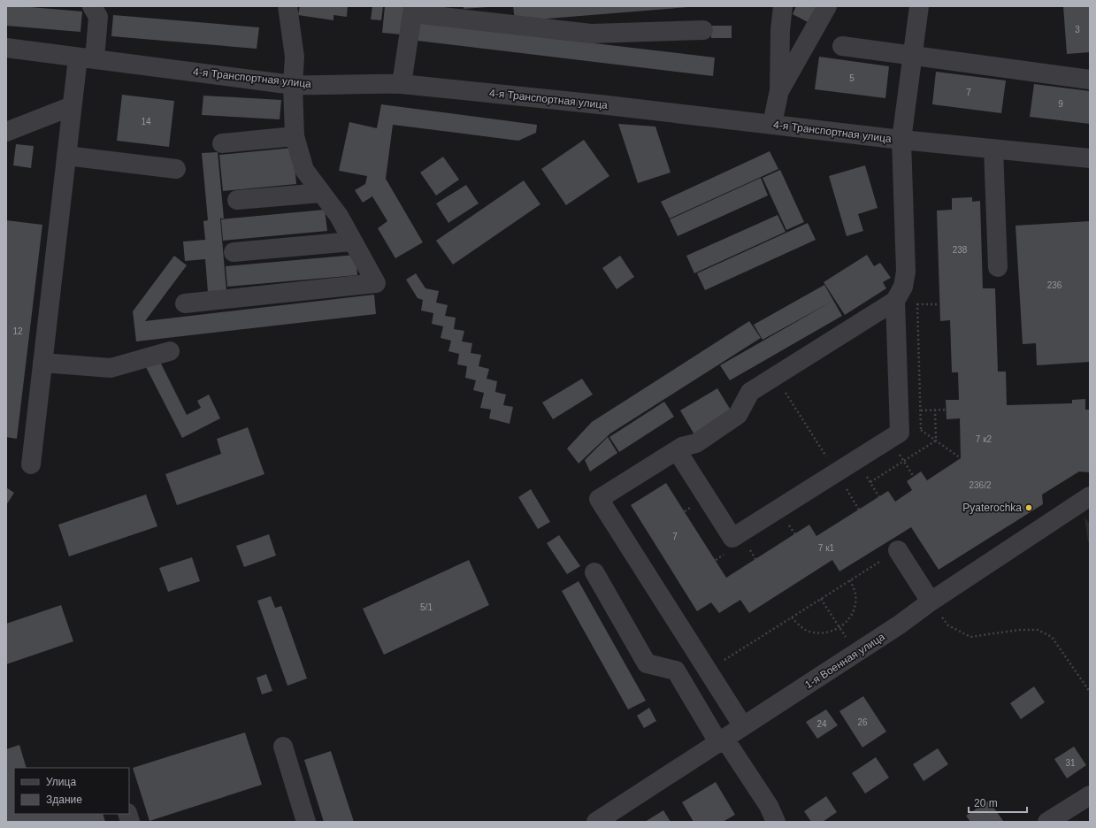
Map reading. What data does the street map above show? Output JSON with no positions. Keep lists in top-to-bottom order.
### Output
{
  "streets": {
    "street": ["4-я Транспортная улица", "1-я Военная улица"]
  },
  "places": ["Pyaterochka"],
  "house_numbers": [
    "3",
    "5",
    "7",
    "9",
    "14",
    "238",
    "236",
    "12",
    "7 к2",
    "236/2",
    "7",
    "7 к1",
    "5/1",
    "26",
    "24",
    "31"
  ],
  "legend": ["Улица", "Здание"],
  "scale_bar": "20 m"
}
